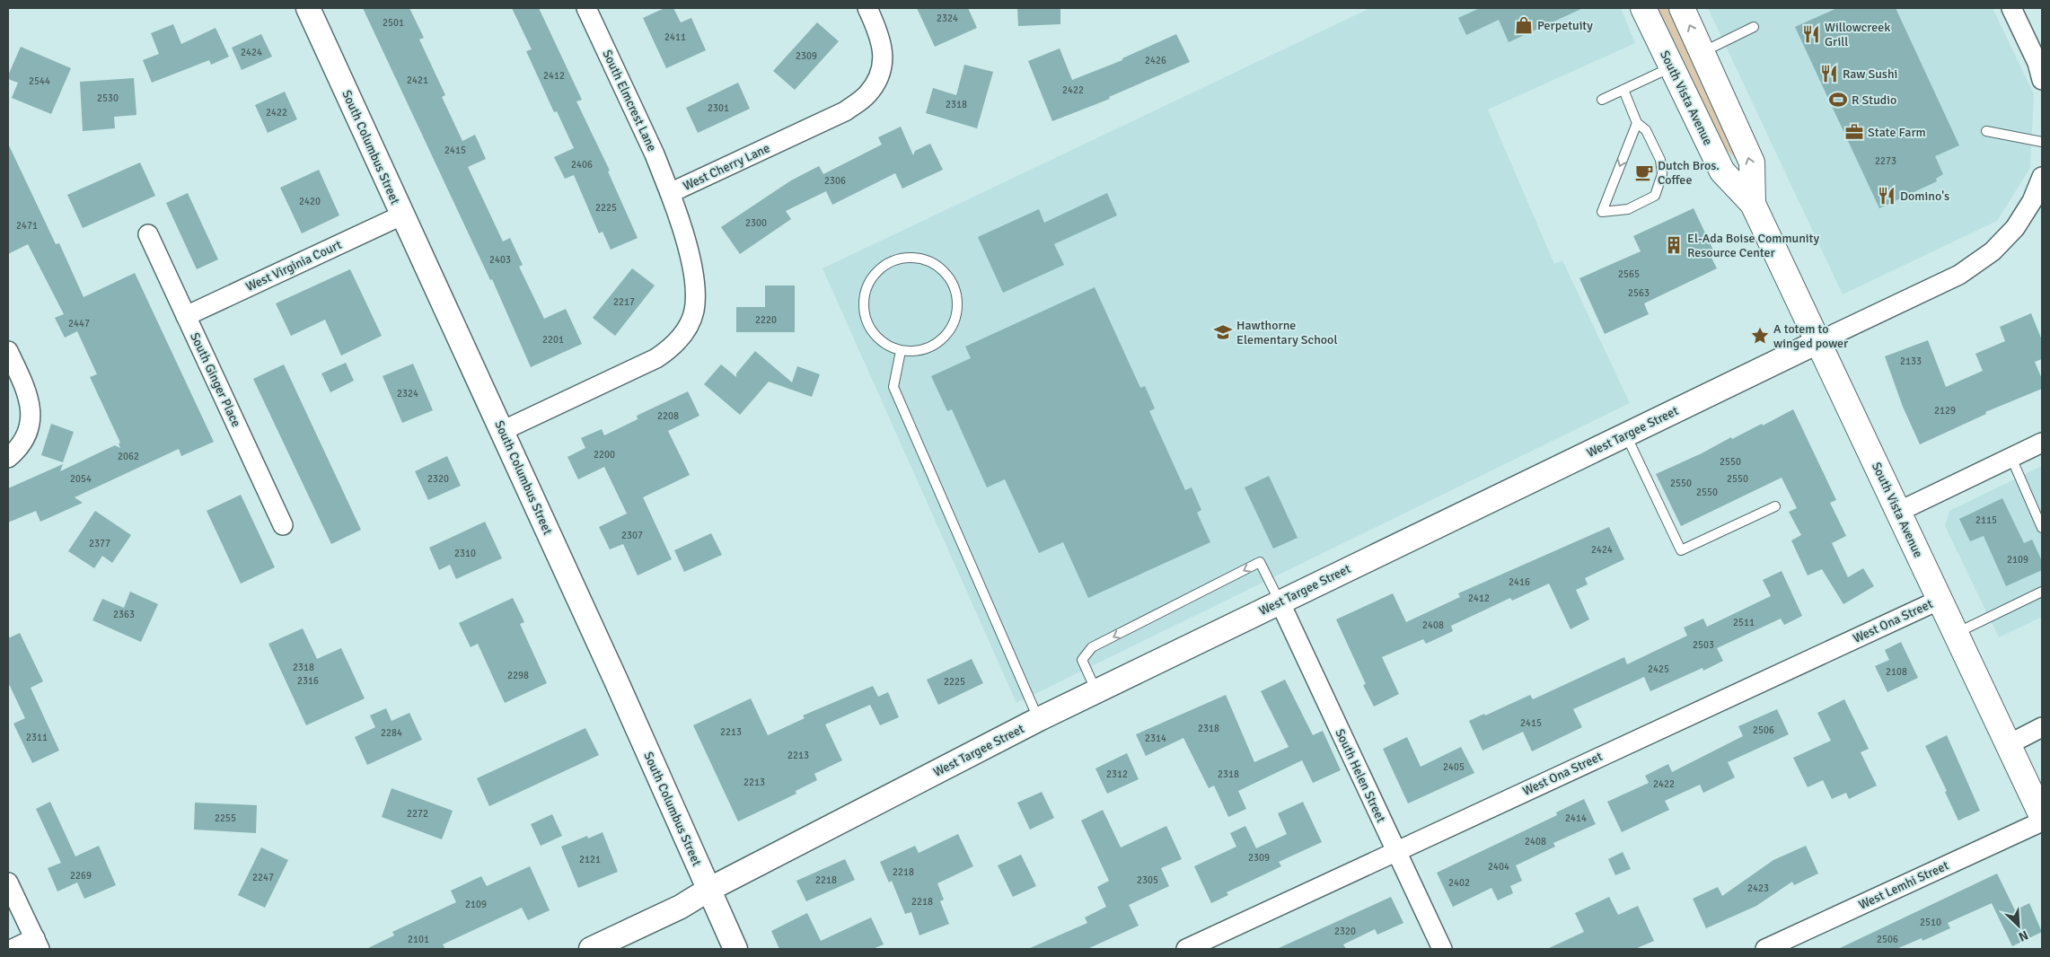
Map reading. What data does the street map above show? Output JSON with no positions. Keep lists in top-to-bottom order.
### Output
{
  "streets": {
    "main road": ["South Vista Avenue"],
    "street": [
      "South Elmcrest Lane",
      "South Columbus Street",
      "West Cherry Lane",
      "West Virginia Court",
      "South Ginger Place",
      "West Targee Street",
      "West Ona Street",
      "South Helen Street",
      "West Lemhi Street"
    ]
  },
  "crossings": [
    ["South Vista Avenue", "West Targee Street"],
    ["South Vista Avenue", "West Ona Street"],
    ["South Elmcrest Lane", "West Cherry Lane"],
    ["South Columbus Street", "West Cherry Lane"],
    ["South Columbus Street", "West Virginia Court"],
    ["South Columbus Street", "West Targee Street"],
    ["West Virginia Court", "South Ginger Place"],
    ["West Targee Street", "South Helen Street"],
    ["West Ona Street", "South Helen Street"]
  ],
  "places": {
    "shop": ["Perpetuity"],
    "restaurant": ["Willowcreek Grill", "Raw Sushi", "Domino's"],
    "sports": ["R Studio"],
    "office": ["State Farm"],
    "cafe": ["Dutch Bros. Coffee"],
    "building": ["El-Ada Boise Community Resource Center"],
    "school or university": ["Hawthorne Elementary School"],
    "place": ["A totem to winged power"]
  },
  "house_numbers": [
    "2324",
    "2501",
    "2411",
    "2424",
    "2309",
    "2426",
    "2412",
    "2421",
    "2544",
    "2422",
    "2530",
    "2318",
    "2301",
    "2422",
    "2415",
    "2273",
    "2406",
    "2306",
    "2420",
    "2225",
    "2300",
    "2471",
    "2403",
    "2565",
    "2563",
    "2217",
    "2220",
    "2447",
    "2201",
    "2133",
    "2324",
    "2129",
    "2208",
    "2200",
    "2062",
    "2550",
    "2054",
    "2320",
    "2550",
    "2550",
    "2550",
    "2115",
    "2307",
    "2377",
    "2424",
    "2310",
    "2109",
    "2416",
    "2412",
    "2363",
    "2511",
    "2408",
    "2503",
    "2318",
    "2425",
    "2108",
    "2298",
    "2316",
    "2225",
    "2415",
    "2318",
    "2506",
    "2213",
    "2284",
    "2311",
    "2314",
    "2213",
    "2405",
    "2312",
    "2318",
    "2213",
    "2422",
    "2272",
    "2255",
    "2414",
    "2408",
    "2309",
    "2121",
    "2404",
    "2218",
    "2269",
    "2247",
    "2218",
    "2305",
    "2402",
    "2423",
    "2218",
    "2109",
    "2510",
    "2320",
    "2101",
    "2506"
  ],
  "north": "bottom right"
}
